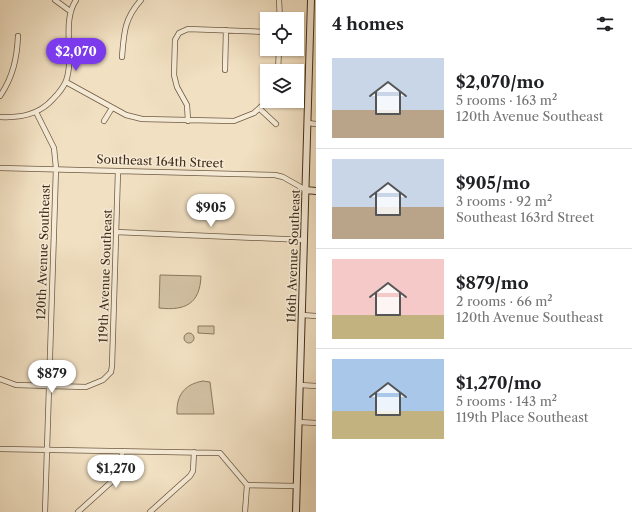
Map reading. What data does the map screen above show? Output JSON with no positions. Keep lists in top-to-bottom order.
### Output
{
  "streets": {
    "street": [
      "Southeast 164th Street",
      "120th Avenue Southeast",
      "116th Avenue Southeast",
      "119th Avenue Southeast"
    ]
  },
  "crossings": [
    ["Southeast 164th Street", "120th Avenue Southeast"],
    ["Southeast 164th Street", "116th Avenue Southeast"],
    ["Southeast 164th Street", "119th Avenue Southeast"],
    ["120th Avenue Southeast", "119th Avenue Southeast"]
  ],
  "page": {
    "heading": "4 homes",
    "price": [
      "$2,070",
      "$905",
      "$879",
      "$1,270"
    ],
    "list": [
      {
        "name": "$2,070/mo",
        "note": "5 rooms · 163 m² · 120th Avenue Southeast"
      },
      {
        "name": "$905/mo",
        "note": "3 rooms · 92 m² · Southeast 163rd Street"
      },
      {
        "name": "$879/mo",
        "note": "2 rooms · 66 m² · 120th Avenue Southeast"
      },
      {
        "name": "$1,270/mo",
        "note": "5 rooms · 143 m² · 119th Place Southeast"
      }
    ]
  }
}
